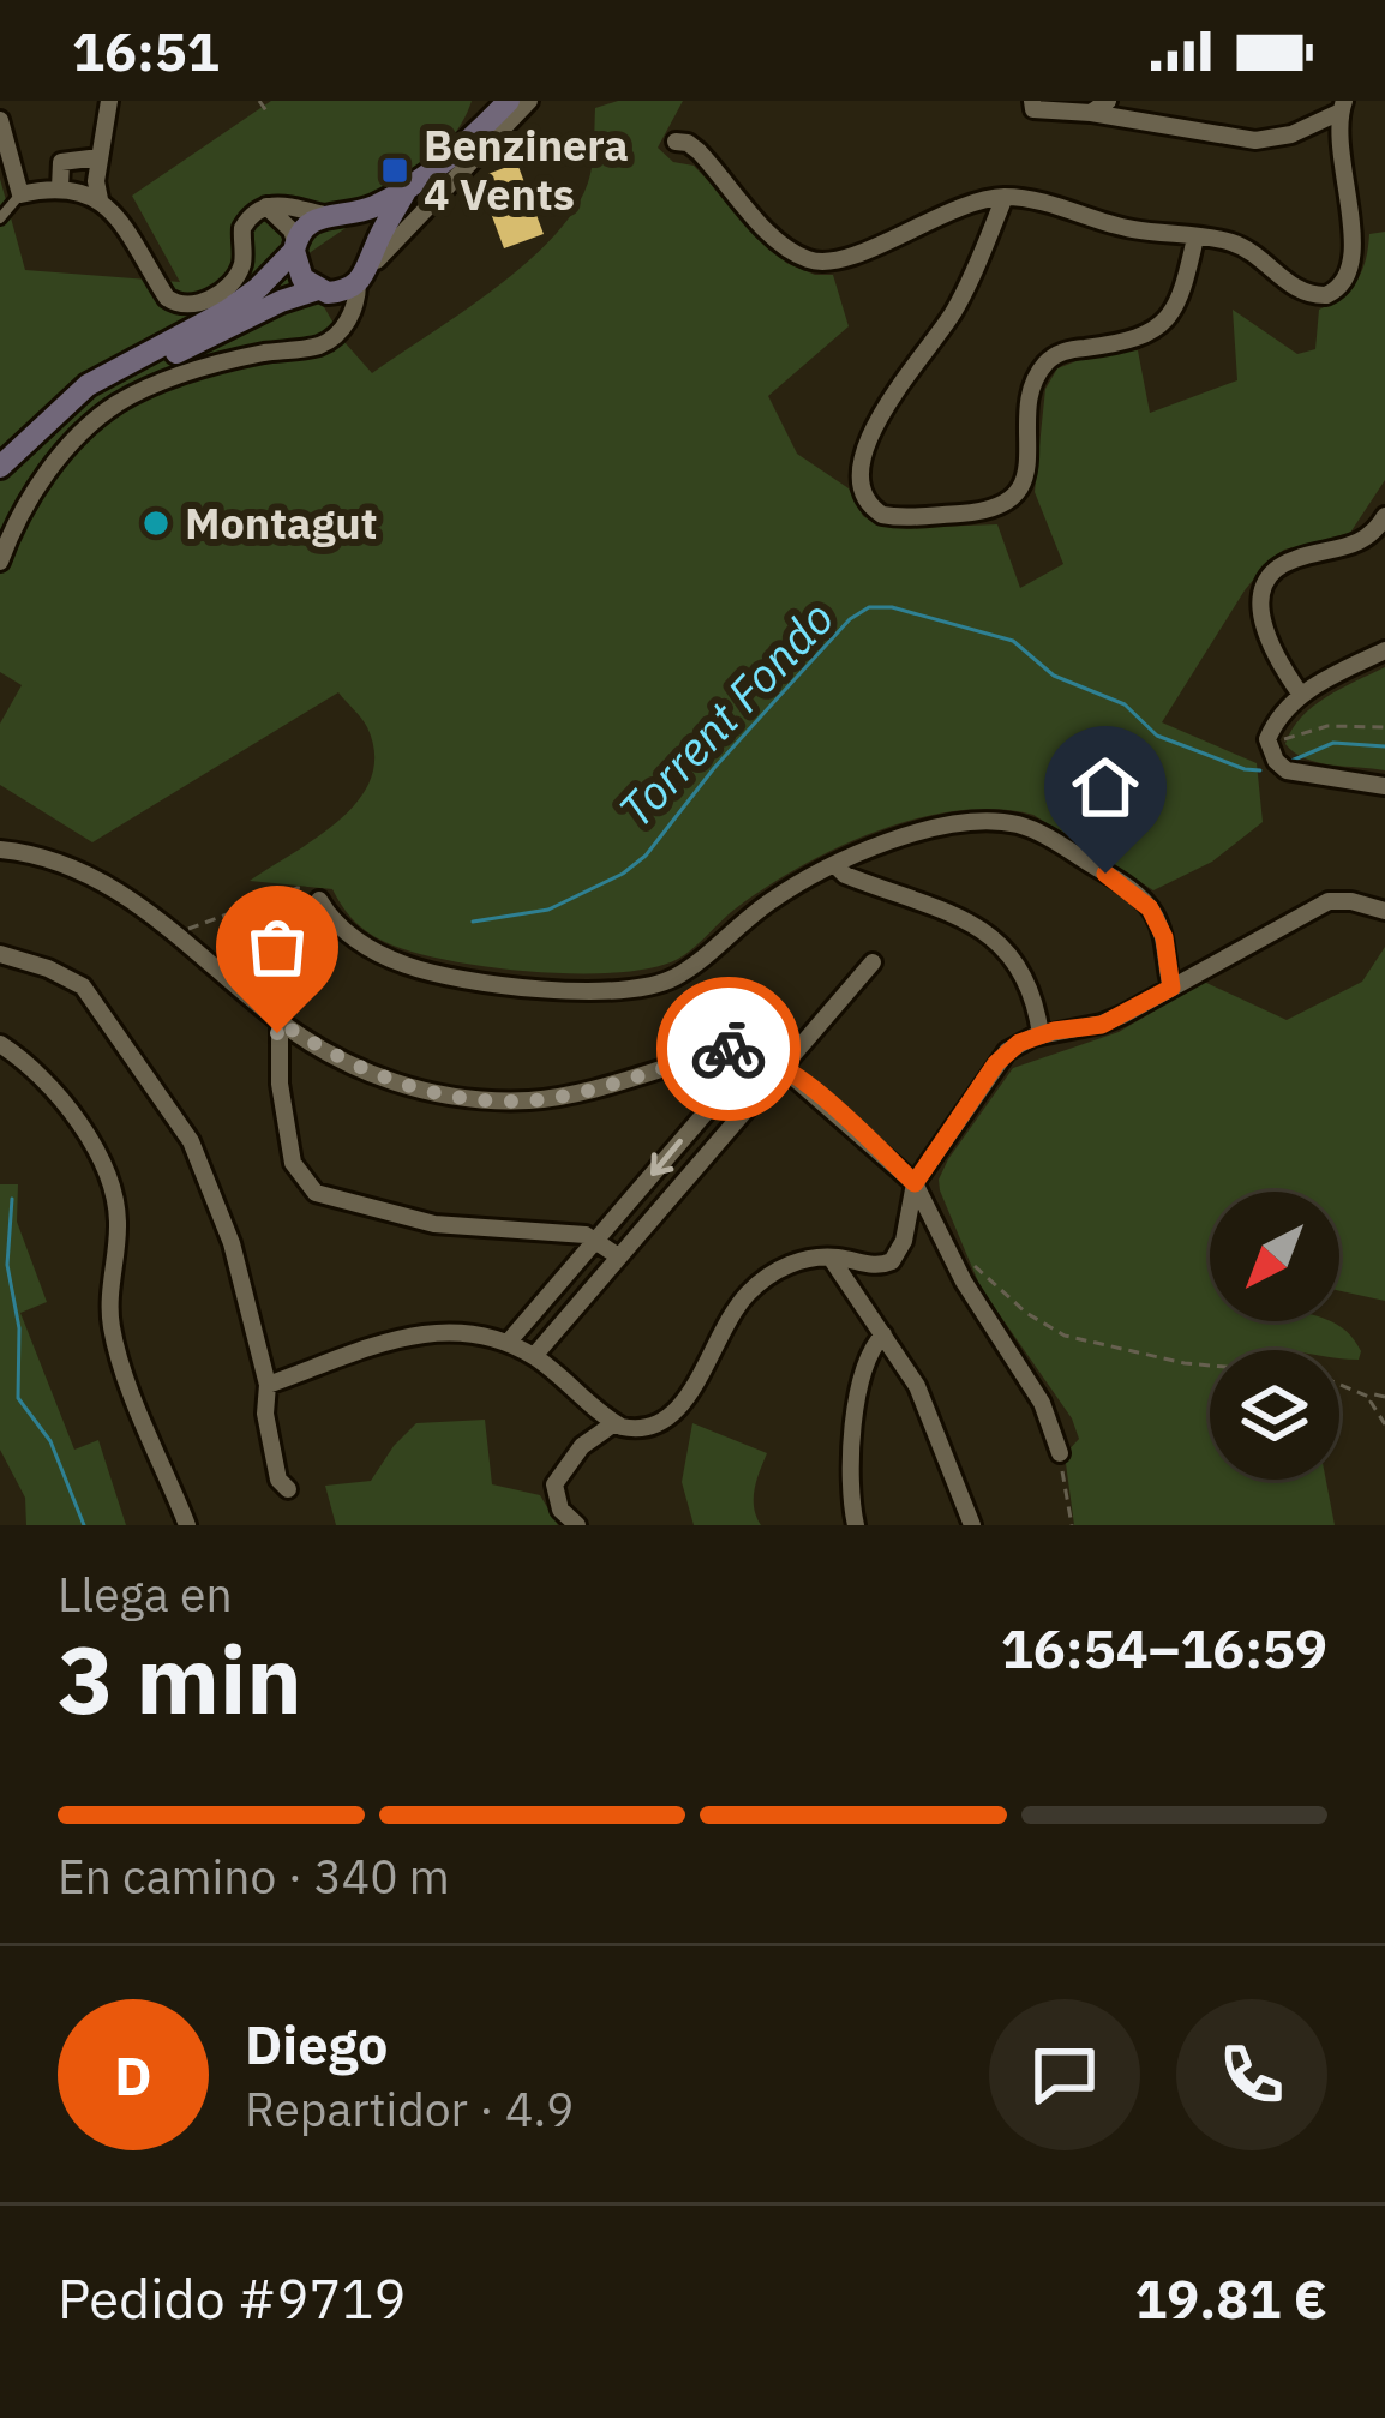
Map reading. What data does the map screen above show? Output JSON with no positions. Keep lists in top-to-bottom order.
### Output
{
  "water": ["Torrent Fondo"],
  "places": {
    "transit": ["Benzinera 4 Vents"],
    "other": ["Montagut"]
  },
  "north": "bottom left",
  "page": {
    "status": "16:51",
    "heading": ["3 min", "Llega en", "16:54–16:59"],
    "panel": [
      "Diego",
      "Repartidor · 4.9",
      "Pedido #9719",
      "19.81 €"
    ],
    "bar": "En camino · 340 m",
    "round": "D"
  }
}
